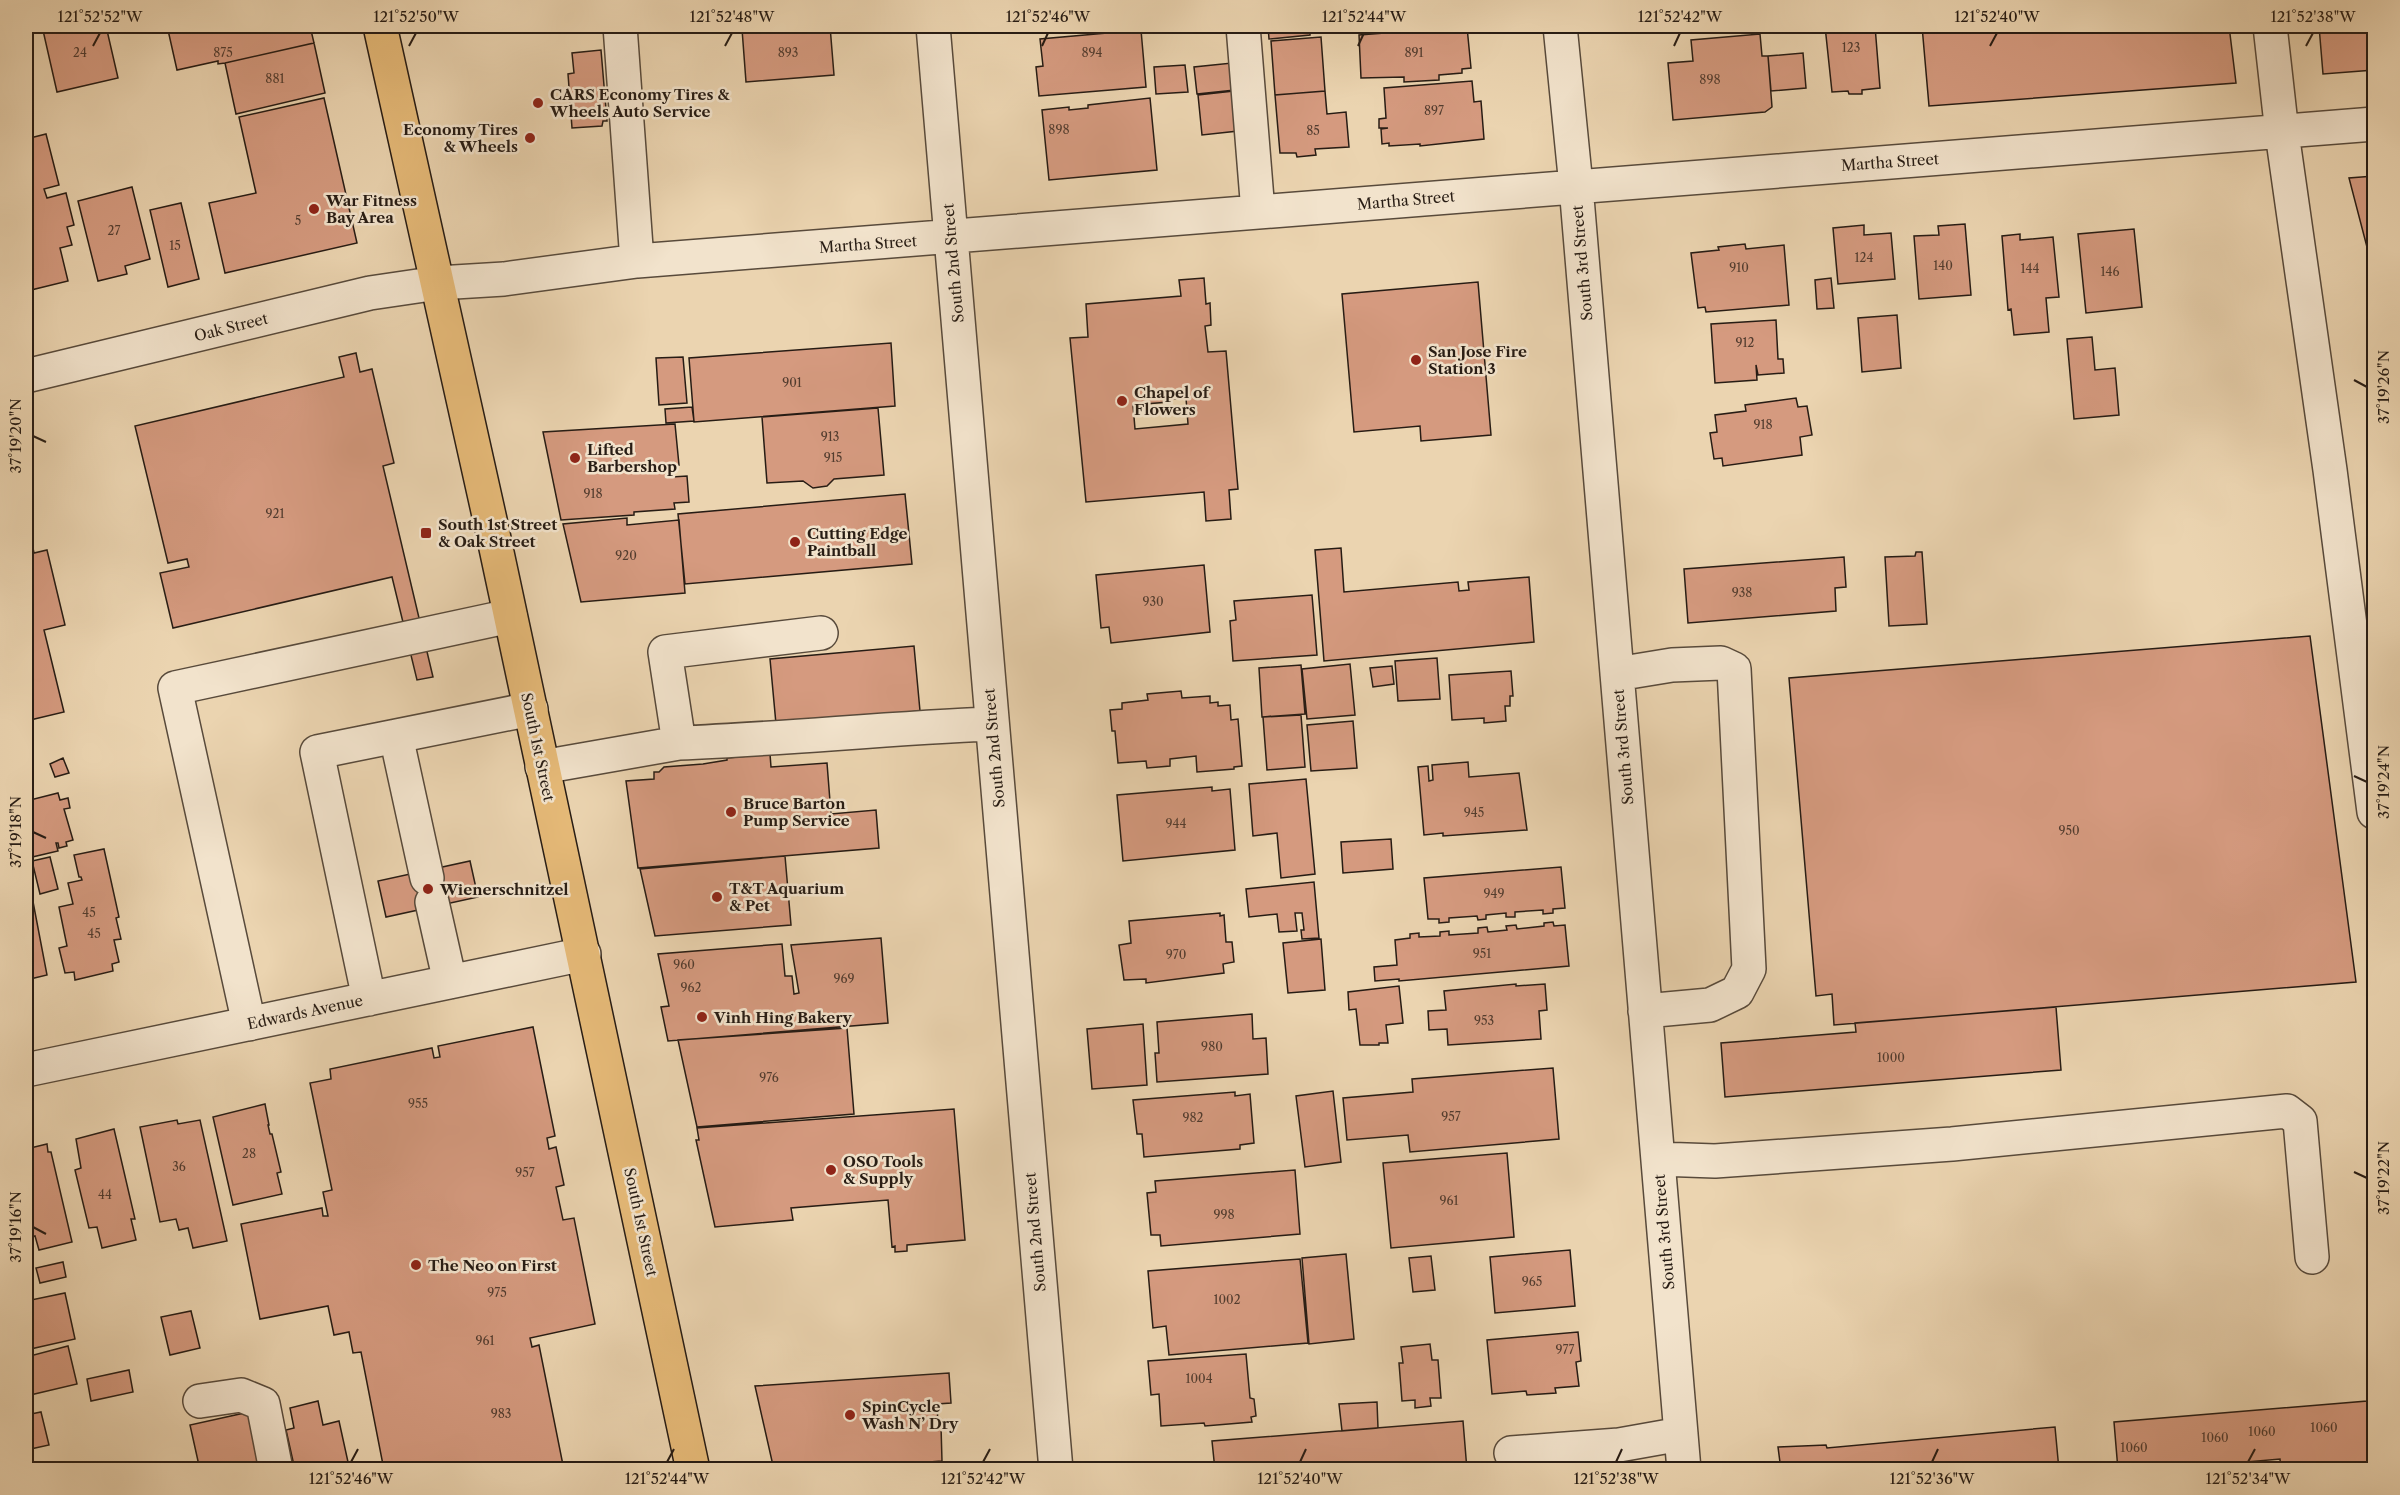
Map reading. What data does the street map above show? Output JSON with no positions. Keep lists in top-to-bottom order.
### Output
{
  "streets": {
    "main road": ["South 1st Street"],
    "street": [
      "Martha Street",
      "South 2nd Street",
      "South 3rd Street",
      "Oak Street",
      "Edwards Avenue"
    ]
  },
  "crossings": [
    ["Martha Street", "South 2nd Street"],
    ["Martha Street", "South 3rd Street"],
    ["Martha Street", "Oak Street"],
    ["Martha Street", "South 1st Street"],
    ["Oak Street", "South 1st Street"],
    ["South 1st Street", "Edwards Avenue"]
  ],
  "places": {
    "other": [
      "CARS Economy Tires & Wheels Auto Service",
      "Economy Tires & Wheels",
      "War Fitness Bay Area",
      "San Jose Fire Station 3",
      "Chapel of Flowers",
      "Lifted Barbershop",
      "Cutting Edge Paintball",
      "Bruce Barton Pump Service",
      "Wienerschnitzel",
      "T&T Aquarium & Pet",
      "Vinh Hing Bakery",
      "OSO Tools & Supply",
      "The Neo on First",
      "SpinCycle Wash N’ Dry"
    ],
    "transit": ["South 1st Street & Oak Street"]
  },
  "house_numbers": [
    "123",
    "24",
    "875",
    "893",
    "894",
    "891",
    "881",
    "898",
    "897",
    "898",
    "85",
    "5",
    "27",
    "15",
    "124",
    "140",
    "910",
    "144",
    "146",
    "912",
    "901",
    "918",
    "913",
    "915",
    "918",
    "921",
    "920",
    "938",
    "930",
    "945",
    "944",
    "950",
    "949",
    "45",
    "45",
    "951",
    "970",
    "960",
    "969",
    "962",
    "953",
    "980",
    "1000",
    "976",
    "955",
    "957",
    "982",
    "28",
    "36",
    "957",
    "44",
    "961",
    "998",
    "965",
    "975",
    "1002",
    "961",
    "977",
    "1004",
    "983",
    "1060",
    "1060",
    "1060",
    "1060"
  ],
  "coordinates": [
    "121°52'52\"W",
    "121°52'50\"W",
    "121°52'48\"W",
    "121°52'46\"W",
    "121°52'44\"W",
    "121°52'42\"W",
    "121°52'40\"W",
    "121°52'38\"W",
    "37°19'26\"N",
    "37°19'20\"N",
    "37°19'24\"N",
    "37°19'18\"N",
    "37°19'22\"N",
    "37°19'16\"N",
    "121°52'36\"W",
    "121°52'34\"W"
  ]
}
